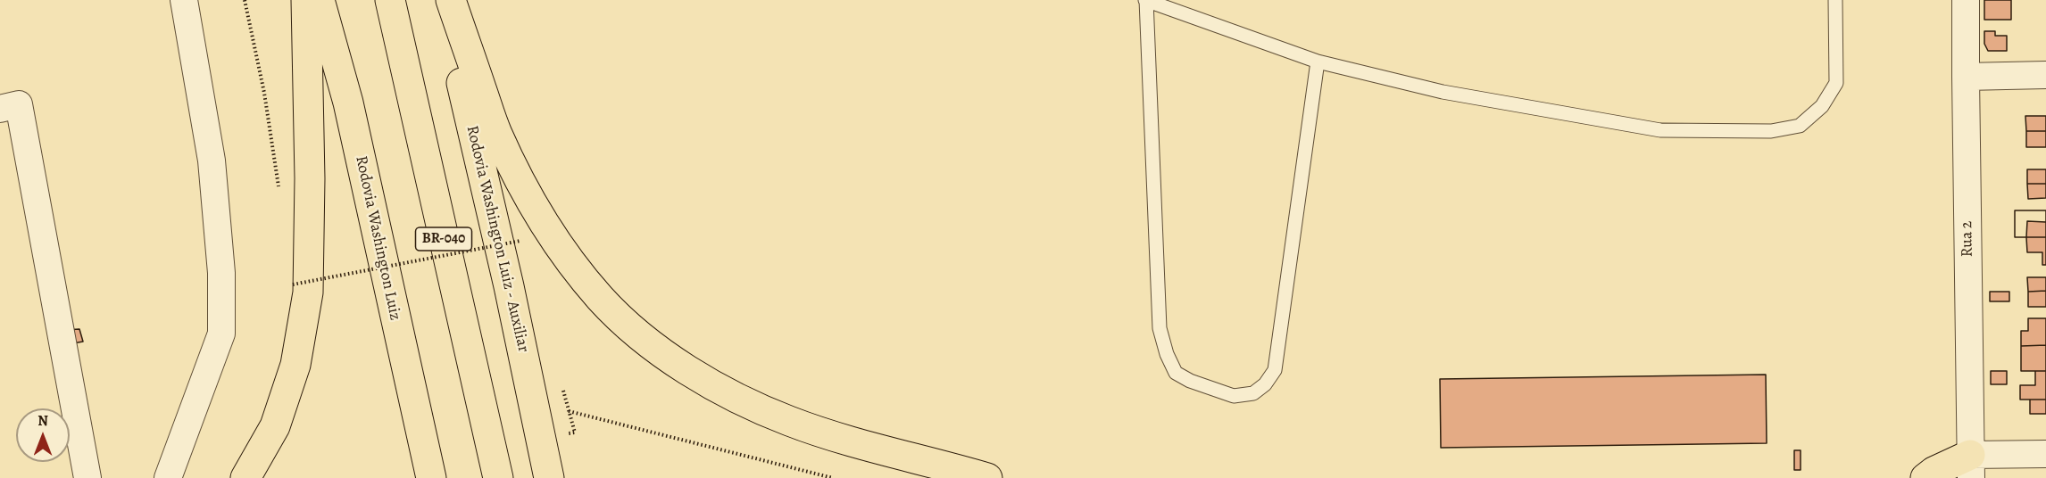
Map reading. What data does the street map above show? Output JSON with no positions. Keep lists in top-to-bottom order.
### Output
{
  "streets": {
    "highway": ["Rodovia Washington Luiz", "BR-040", "Rodovia Washington Luiz - Auxiliar"],
    "street": ["Rua 2"]
  },
  "north": "top"
}
